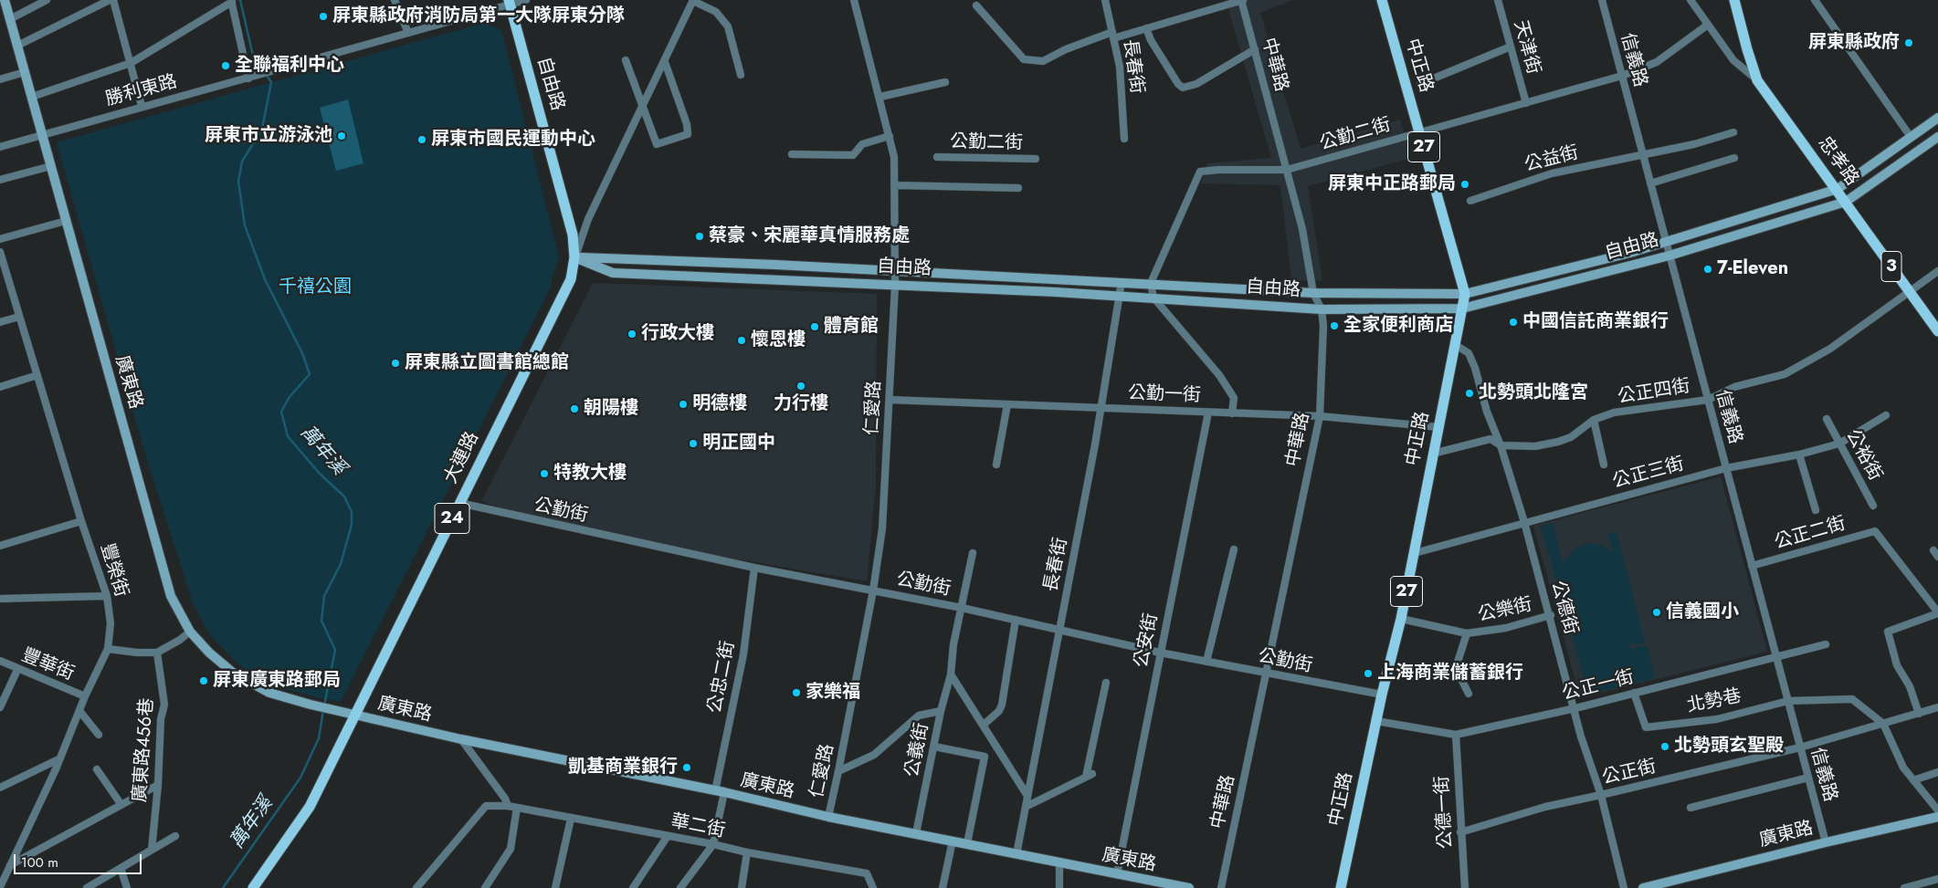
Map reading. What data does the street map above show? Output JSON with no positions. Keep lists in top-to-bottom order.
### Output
{
  "streets": {
    "main road": [
      "中正路",
      "自由路",
      "27",
      "忠孝路",
      "3",
      "大連路",
      "24"
    ],
    "street": [
      "天津街",
      "信義路",
      "中華路",
      "長春街",
      "勝利東路",
      "公勤二街",
      "公益街",
      "廣東路",
      "公正四街",
      "公勤一街",
      "仁愛路",
      "公裕街",
      "公正三街",
      "公勤街",
      "公正二街",
      "豐榮街",
      "公德街",
      "公樂街",
      "公安街",
      "豐華街",
      "公忠二街",
      "公正一街",
      "北勢巷",
      "廣東路456巷",
      "公義街",
      "公正街",
      "公德一街",
      "華二街"
    ]
  },
  "crossings": [
    ["天津街", "公勤二街"],
    ["信義路", "自由路"],
    ["信義路", "公勤二街"],
    ["信義路", "公益街"],
    ["信義路", "廣東路"],
    ["信義路", "公正四街"],
    ["信義路", "公正三街"],
    ["信義路", "公正二街"],
    ["信義路", "公正一街"],
    ["信義路", "北勢巷"],
    ["信義路", "公正街"],
    ["中華路", "自由路"],
    ["中華路", "公勤二街"],
    ["中華路", "公勤一街"],
    ["中華路", "公勤街"],
    ["中正路", "自由路"],
    ["中正路", "公勤二街"],
    ["中正路", "公正四街"],
    ["中正路", "公勤一街"],
    ["中正路", "公正三街"],
    ["中正路", "公勤街"],
    ["中正路", "公德街"],
    ["中正路", "公樂街"],
    ["中正路", "公正一街"],
    ["長春街", "自由路"],
    ["長春街", "廣東路"],
    ["長春街", "公勤一街"],
    ["長春街", "公勤街"],
    ["自由路", "公勤二街"],
    ["自由路", "忠孝路"],
    ["自由路", "仁愛路"],
    ["自由路", "大連路"],
    ["勝利東路", "廣東路"],
    ["忠孝路", "公正四街"],
    ["廣東路", "仁愛路"],
    ["廣東路", "大連路"],
    ["廣東路", "公安街"],
    ["廣東路", "公忠二街"],
    ["廣東路", "公義街"],
    ["公正四街", "公德街"],
    ["公勤一街", "仁愛路"],
    ["公勤一街", "公安街"],
    ["仁愛路", "公勤街"],
    ["公裕街", "公正三街"],
    ["大連路", "公勤街"],
    ["公正三街", "公德街"],
    ["公勤街", "公安街"],
    ["公勤街", "公忠二街"],
    ["公勤街", "公義街"],
    ["豐榮街", "豐華街"],
    ["公德街", "公樂街"],
    ["公德街", "公正一街"],
    ["公德街", "公正街"],
    ["公忠二街", "華二街"],
    ["公正一街", "北勢巷"],
    ["公正一街", "公德一街"],
    ["北勢巷", "公正街"],
    ["公正街", "公德一街"]
  ],
  "water": ["萬年溪"],
  "parks": ["千禧公園"],
  "places": [
    "屏東縣政府消防局第一大隊屏東分隊",
    "屏東縣政府",
    "全聯福利中心",
    "屏東市立游泳池",
    "屏東市國民運動中心",
    "屏東中正路郵局",
    "蔡豪、宋麗華真情服務處",
    "7-Eleven",
    "中國信託商業銀行",
    "全家便利商店",
    "體育館",
    "行政大樓",
    "懷恩樓",
    "屏東縣立圖書館總館",
    "力行樓",
    "北勢頭北隆宮",
    "明德樓",
    "朝陽樓",
    "明正國中",
    "特教大樓",
    "信義國小",
    "上海商業儲蓄銀行",
    "屏東廣東路郵局",
    "家樂福",
    "北勢頭玄聖殿",
    "凱基商業銀行"
  ],
  "scale_bar": "100 m"
}
